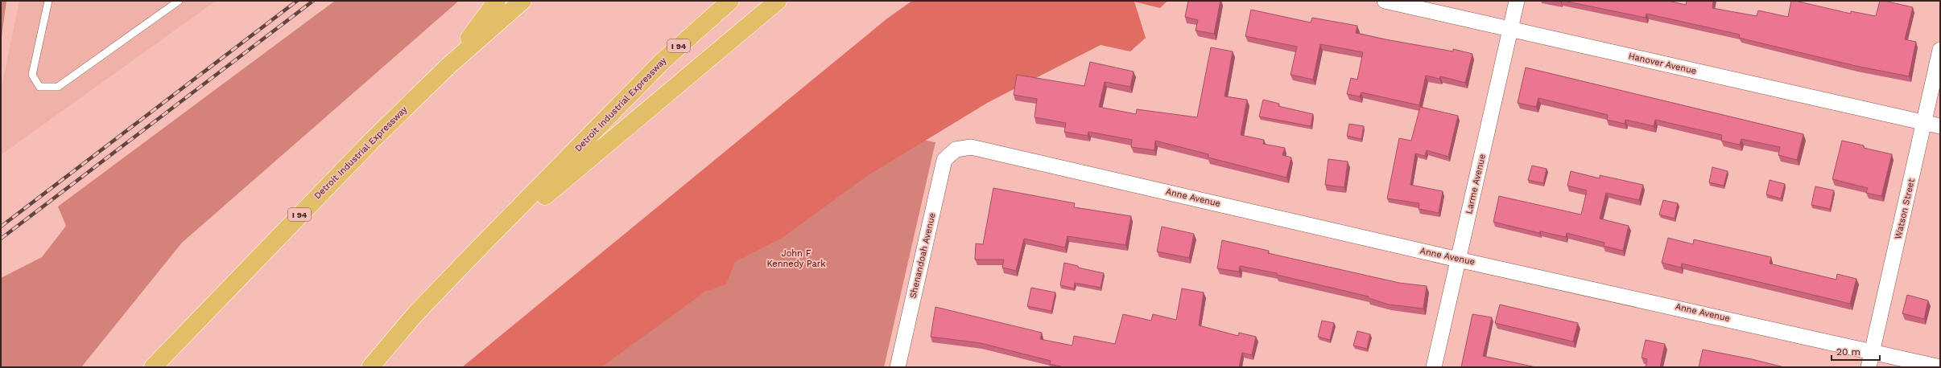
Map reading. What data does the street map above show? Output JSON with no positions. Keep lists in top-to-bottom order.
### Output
{
  "streets": {
    "highway": ["I 94", "Detroit Industrial Expressway"],
    "street": [
      "Hanover Avenue",
      "Larme Avenue",
      "Anne Avenue",
      "Watson Street",
      "Shenandoah Avenue"
    ]
  },
  "crossings": [
    ["Hanover Avenue", "Larme Avenue"],
    ["Hanover Avenue", "Watson Street"],
    ["Larme Avenue", "Anne Avenue"],
    ["Anne Avenue", "Watson Street"],
    ["Anne Avenue", "Shenandoah Avenue"]
  ],
  "parks": ["John F Kennedy Park"],
  "scale_bar": "20 m"
}
